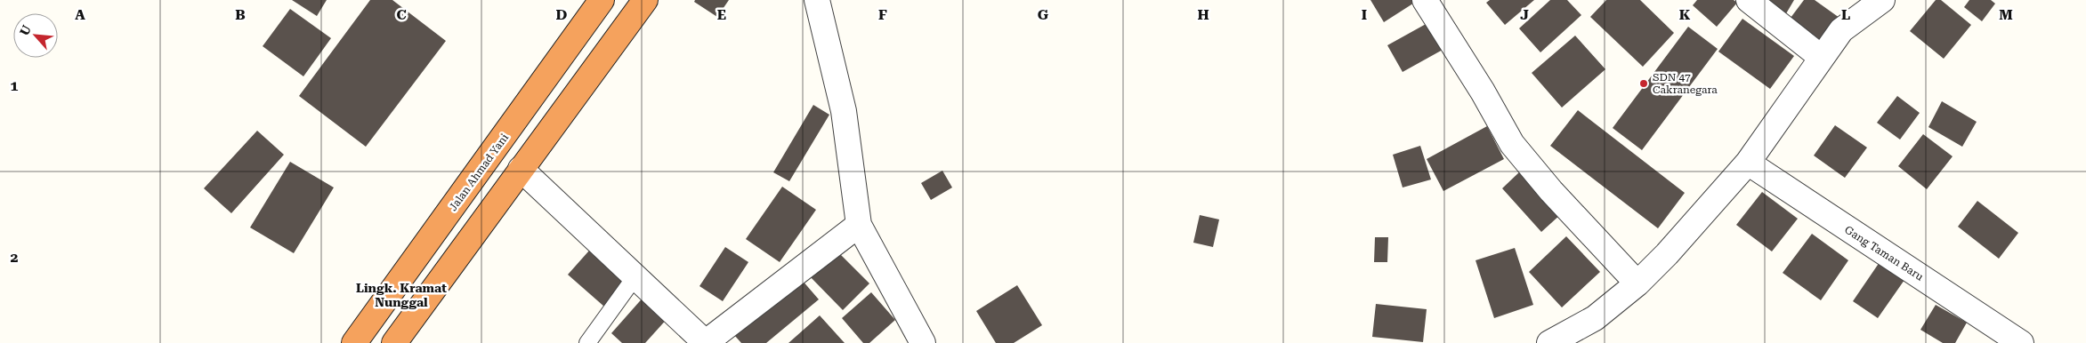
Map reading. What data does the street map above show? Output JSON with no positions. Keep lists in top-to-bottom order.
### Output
{
  "streets": {
    "highway": ["Jalan Ahmad Yani"],
    "street": ["Gang Taman Baru"]
  },
  "districts": ["Lingk. Kramat Nunggal"],
  "places": ["SDN 47 Cakranegara"],
  "north": "top left",
  "grid": {
    "columns": [
      "A",
      "B",
      "C",
      "D",
      "E",
      "F",
      "G",
      "H",
      "I",
      "J",
      "K",
      "L",
      "M"
    ],
    "rows": ["1", "2"]
  }
}
